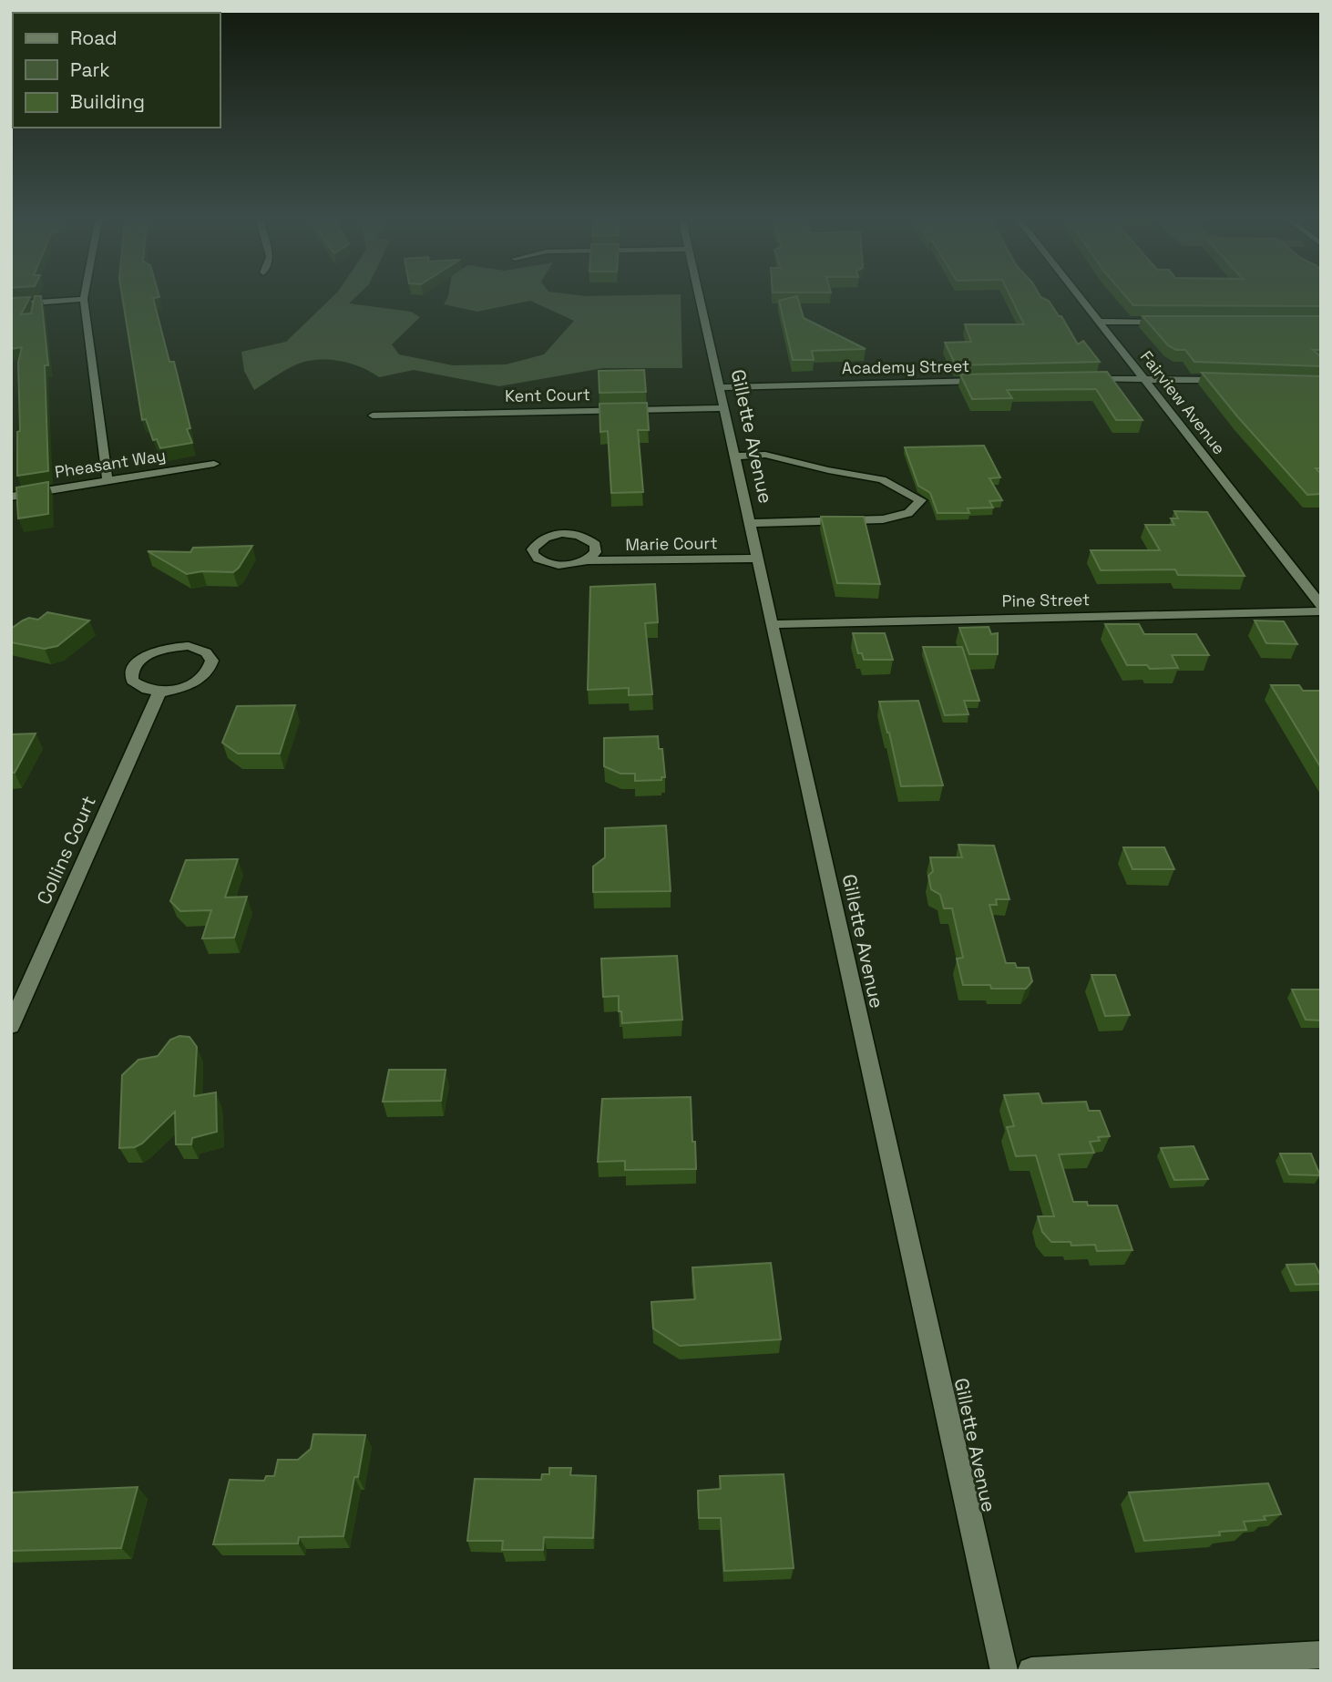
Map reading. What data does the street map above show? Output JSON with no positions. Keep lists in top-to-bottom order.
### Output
{
  "streets": {
    "street": [
      "Academy Street",
      "Kent Court",
      "Fairview Avenue",
      "Gillette Avenue",
      "Pheasant Way",
      "Marie Court",
      "Pine Street",
      "Collins Court"
    ]
  },
  "crossings": [
    ["Academy Street", "Gillette Avenue"],
    ["Kent Court", "Gillette Avenue"],
    ["Gillette Avenue", "Marie Court"],
    ["Gillette Avenue", "Pine Street"]
  ],
  "legend": ["Road", "Park", "Building"]
}
